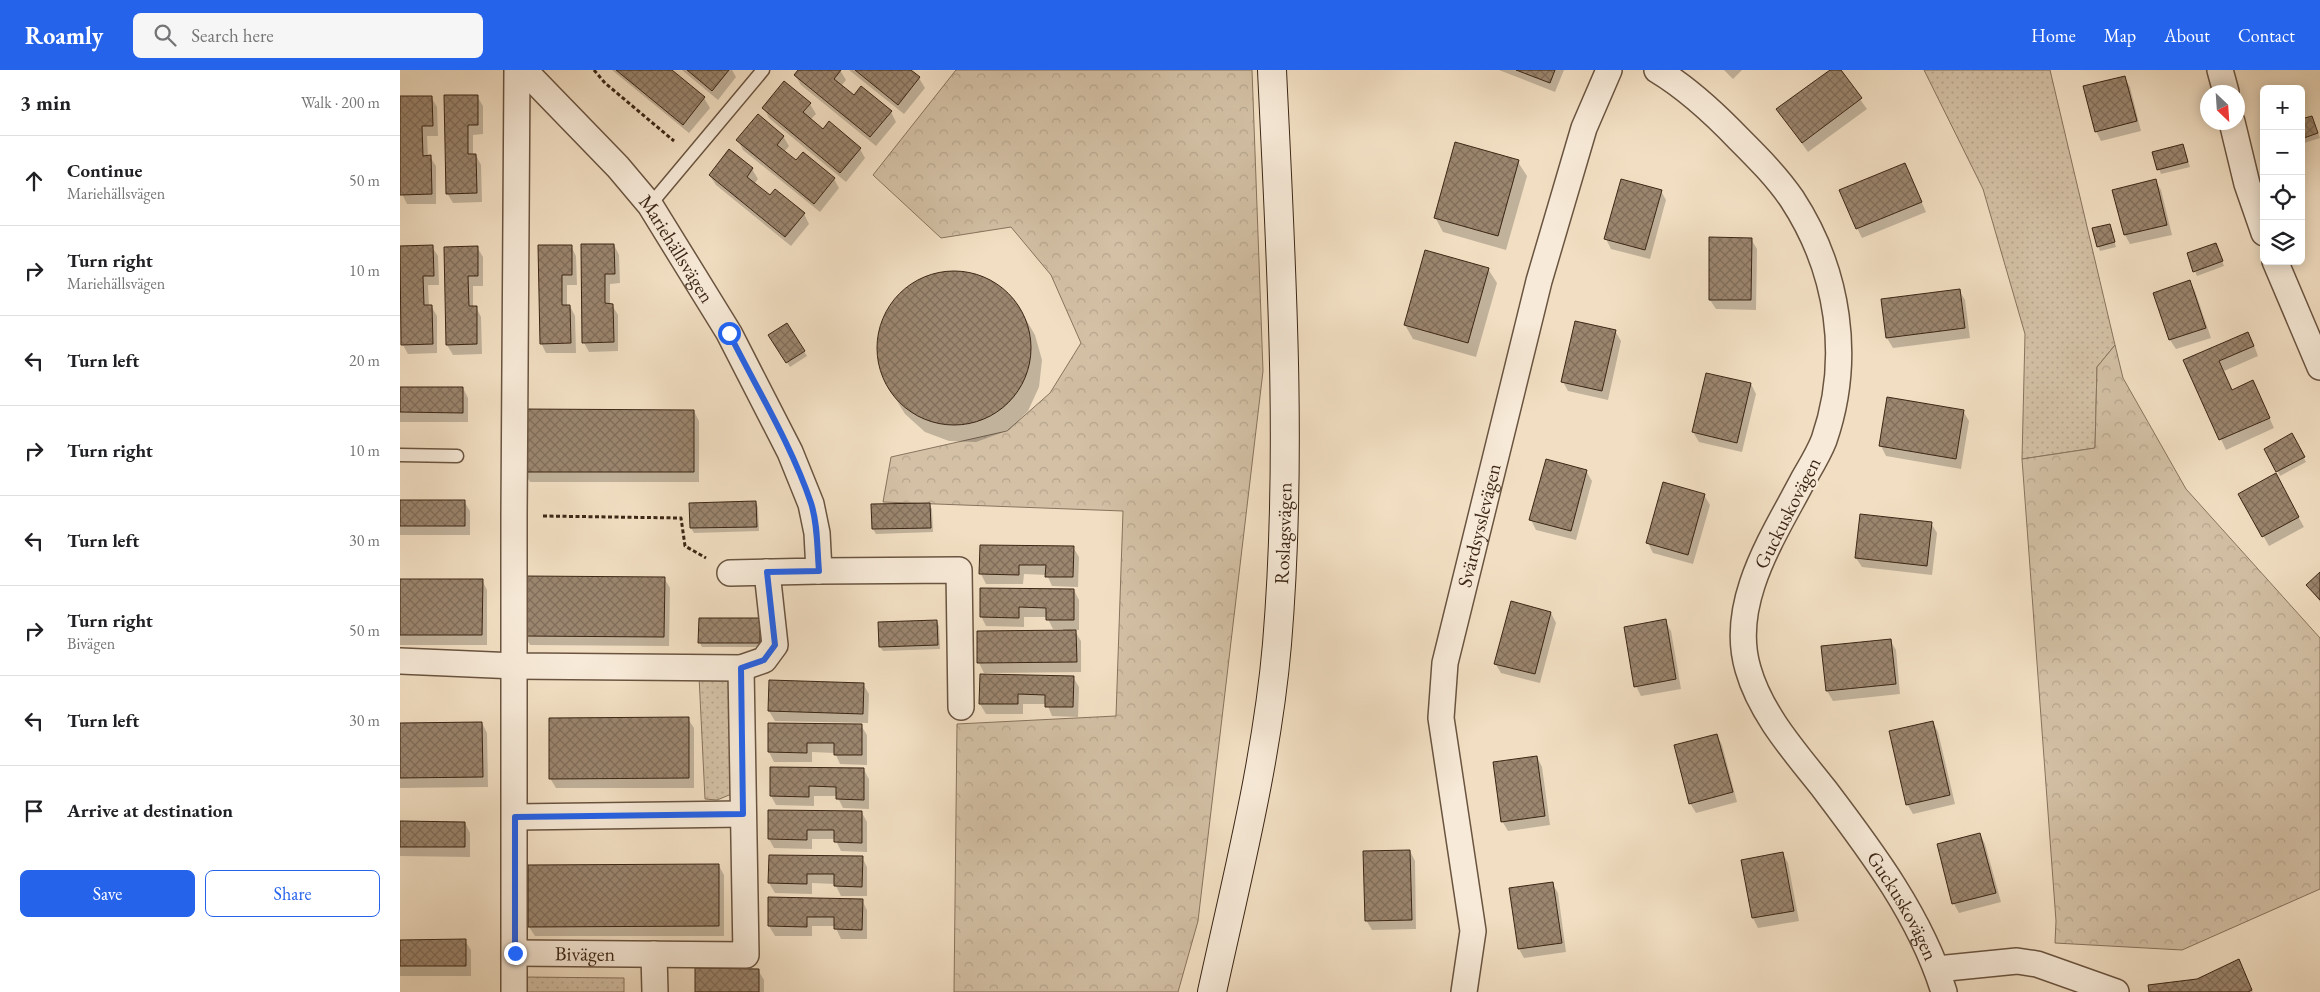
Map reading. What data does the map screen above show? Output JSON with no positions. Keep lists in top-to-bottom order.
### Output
{
  "streets": {
    "main road": ["Roslagsvägen"],
    "street": [
      "Mariehällsvägen",
      "Guckuskovägen",
      "Svärdsysslevägen",
      "Bivägen"
    ]
  },
  "north": "bottom right",
  "page": {
    "header": "Roamly",
    "search": "Search here",
    "nav": [
      "Home",
      "Map",
      "About",
      "Contact"
    ],
    "heading": ["3 min", "Walk · 200 m"],
    "map_buttons": ["+", "−"],
    "list": [
      ["Continue", "Mariehällsvägen", "50 m"],
      ["Turn right", "Mariehällsvägen", "10 m"],
      ["Turn left", "20 m"],
      ["Turn right", "10 m"],
      ["Turn left", "30 m"],
      ["Turn right", "Bivägen", "50 m"],
      ["Turn left", "30 m"],
      "Arrive at destination"
    ],
    "buttons": ["Save", "Share"]
  }
}
